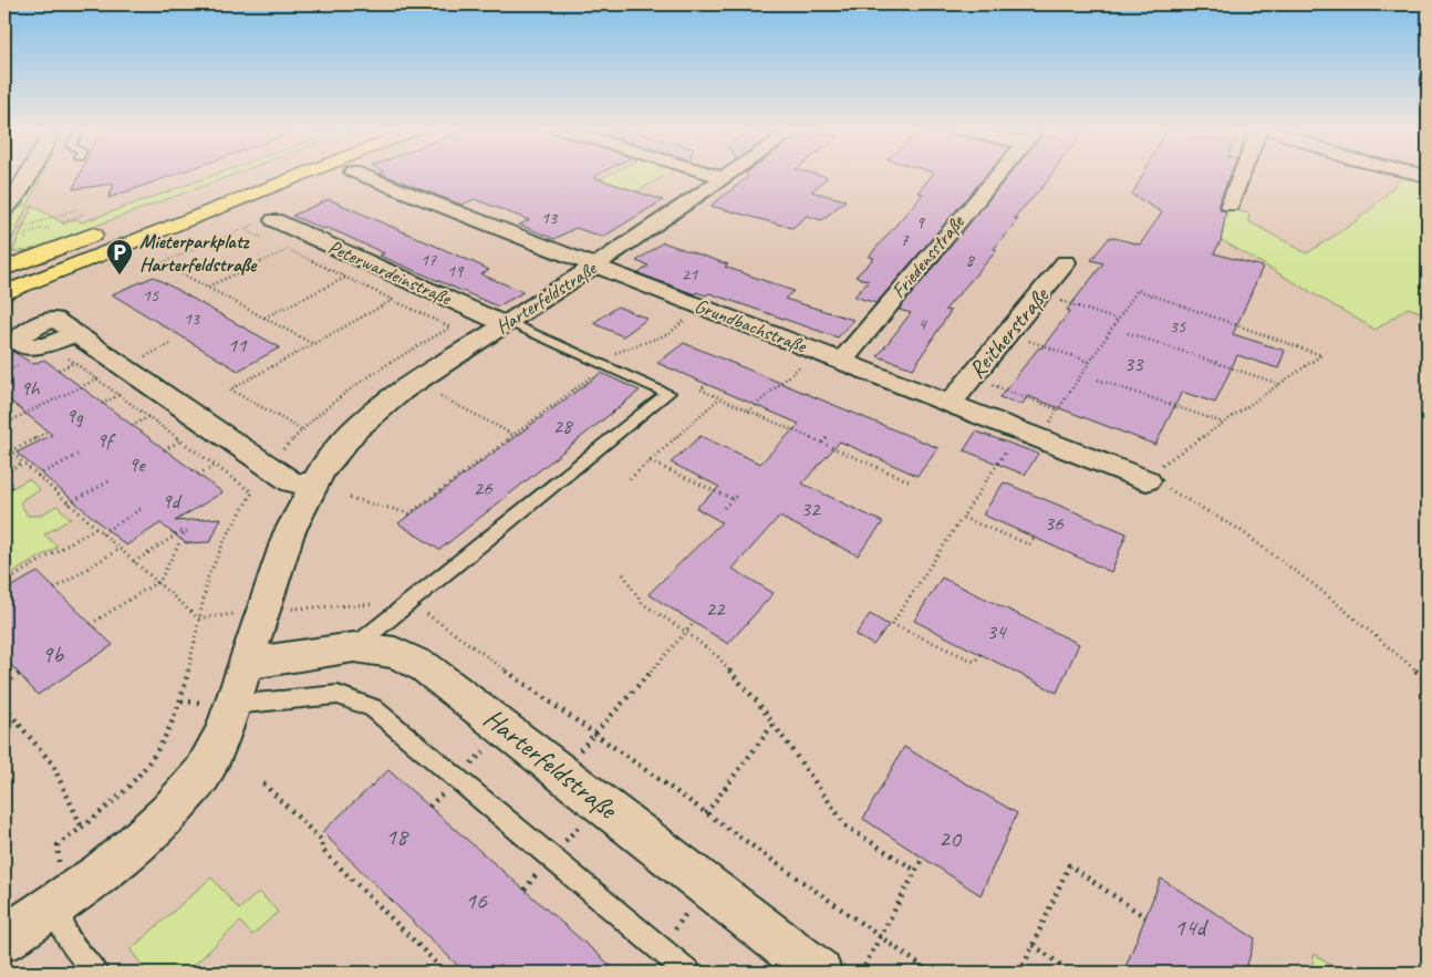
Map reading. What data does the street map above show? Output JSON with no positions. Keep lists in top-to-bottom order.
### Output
{
  "streets": {
    "street": [
      "Friedensstraße",
      "Peterwardeinstraße",
      "Harterfeldstraße",
      "Grundbachstraße",
      "Reitherstraße"
    ]
  },
  "crossings": [
    ["Friedensstraße", "Grundbachstraße"],
    ["Peterwardeinstraße", "Harterfeldstraße"],
    ["Harterfeldstraße", "Grundbachstraße"],
    ["Grundbachstraße", "Reitherstraße"]
  ],
  "places": {
    "parking": ["Mieterparkplatz Harterfeldstraße"]
  },
  "house_numbers": [
    "13",
    "9",
    "7",
    "17",
    "8",
    "19",
    "21",
    "15",
    "13",
    "4",
    "35",
    "11",
    "33",
    "9h",
    "9g",
    "28",
    "9f",
    "9e",
    "26",
    "9d",
    "32",
    "36",
    "22",
    "34",
    "9b",
    "18",
    "20",
    "16",
    "14d"
  ]
}
